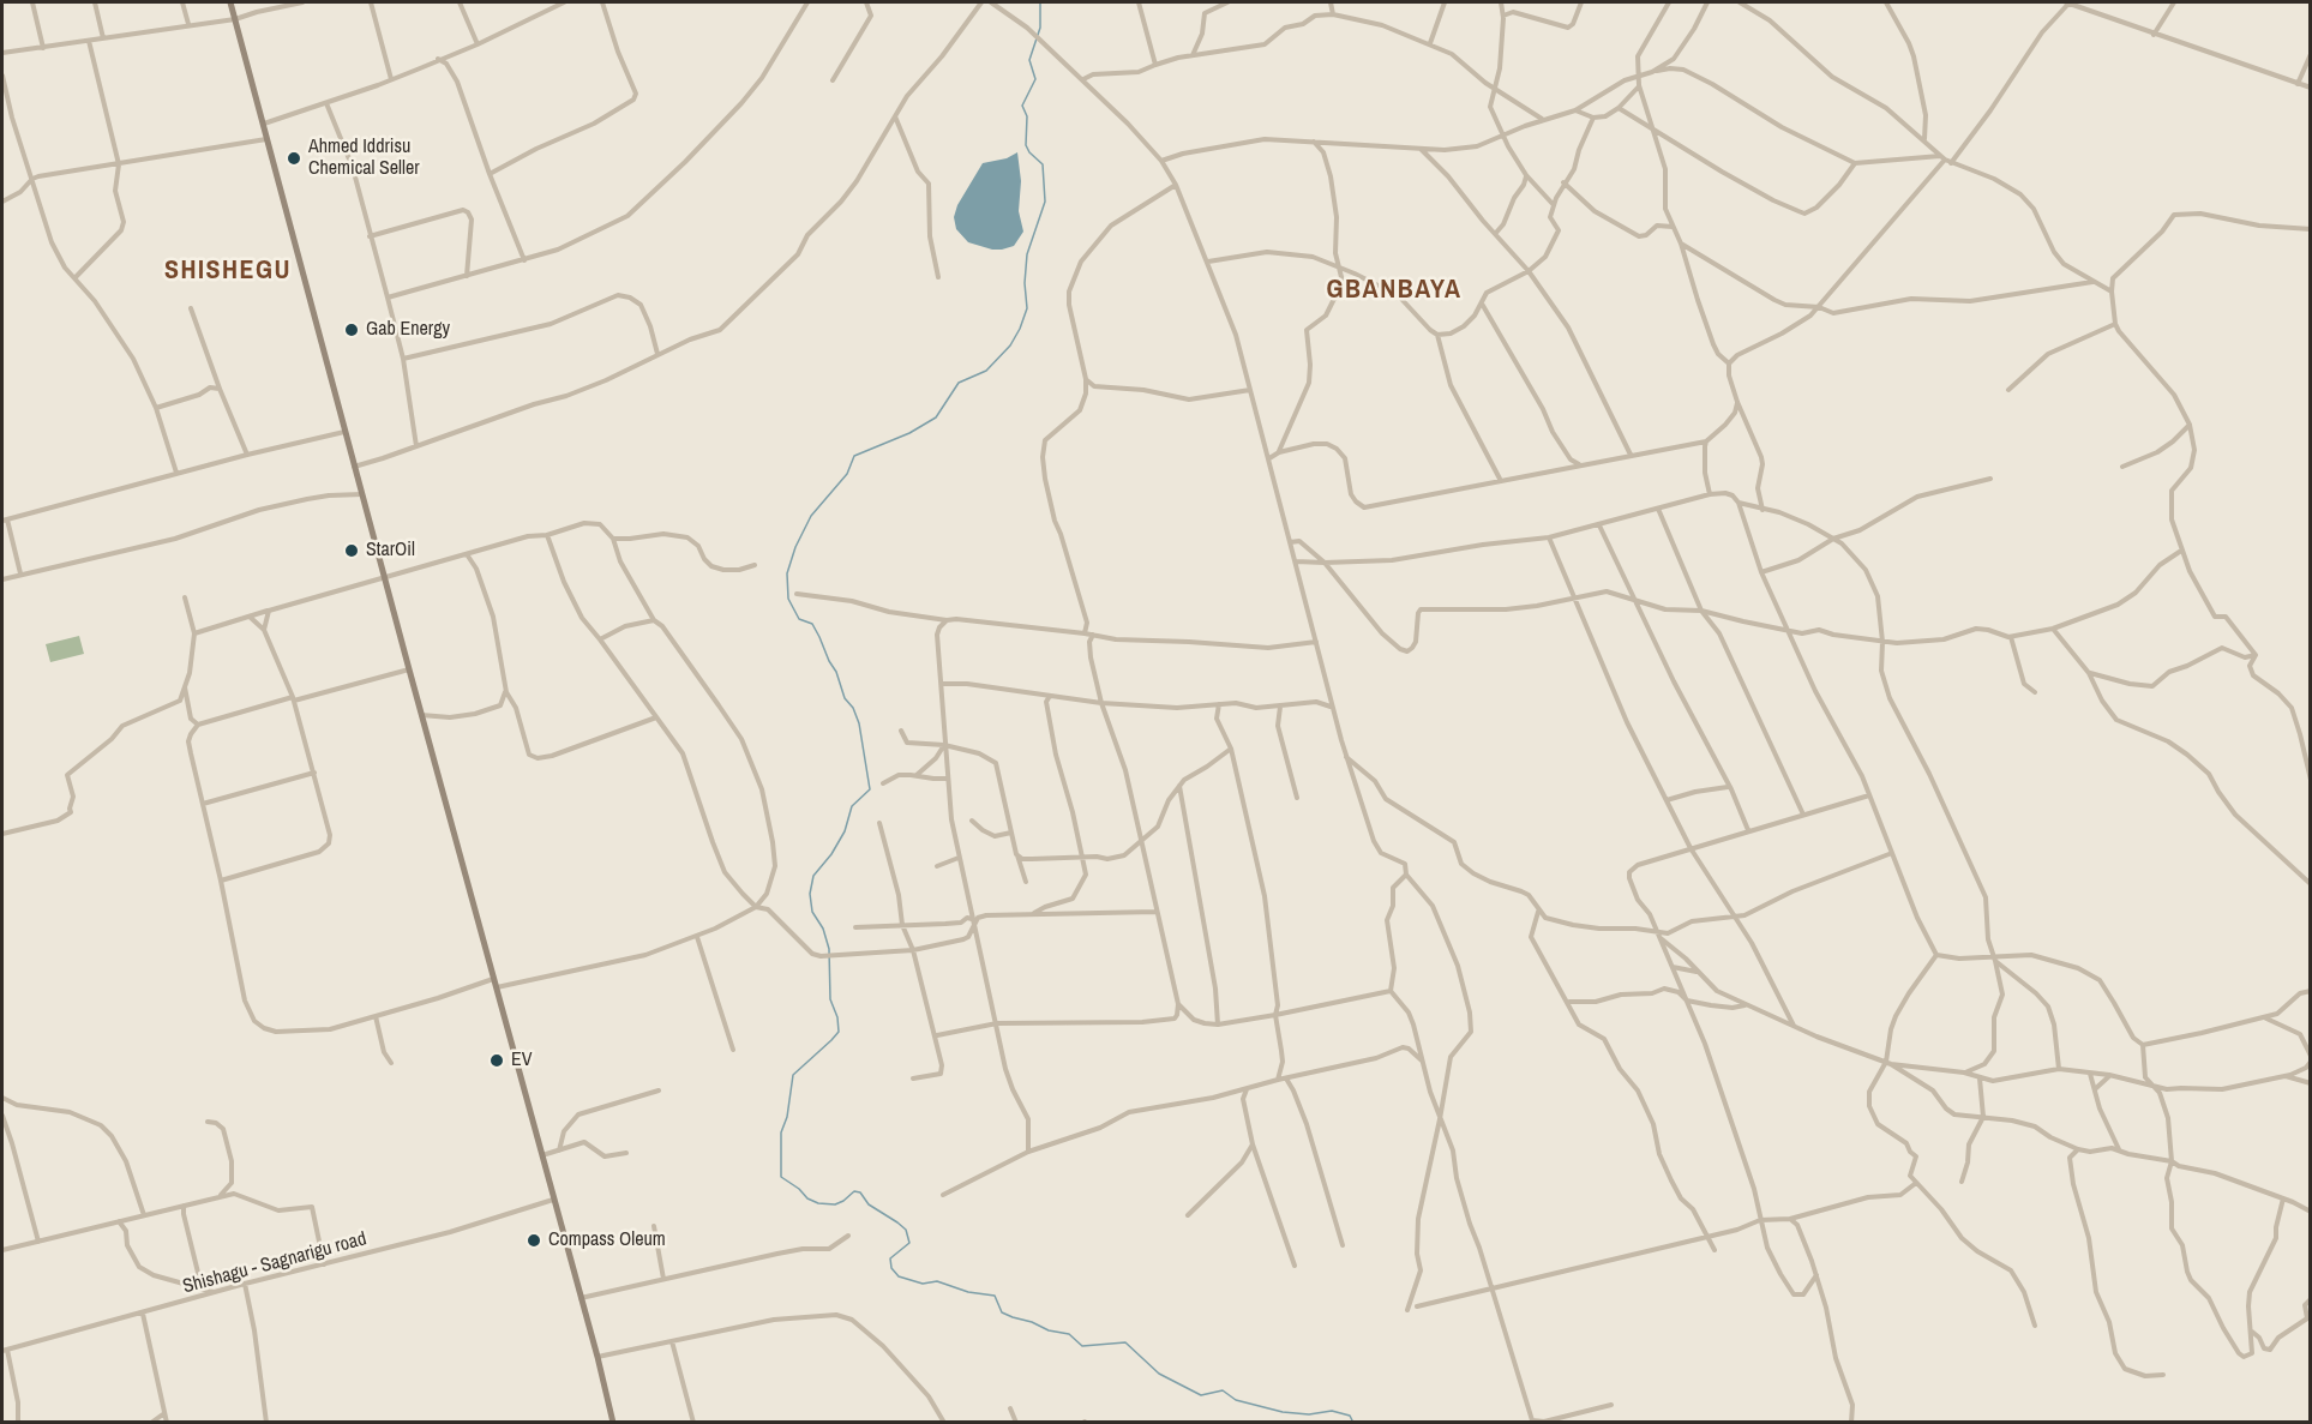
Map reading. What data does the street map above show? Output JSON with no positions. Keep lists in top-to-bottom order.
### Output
{
  "streets": {
    "street": ["Shishagu - Sagnarigu road"]
  },
  "districts": ["SHISHEGU", "GBANBAYA"],
  "places": [
    "Ahmed Iddrisu Chemical Seller",
    "Gab Energy",
    "StarOil",
    "EV",
    "Compass Oleum"
  ]
}
